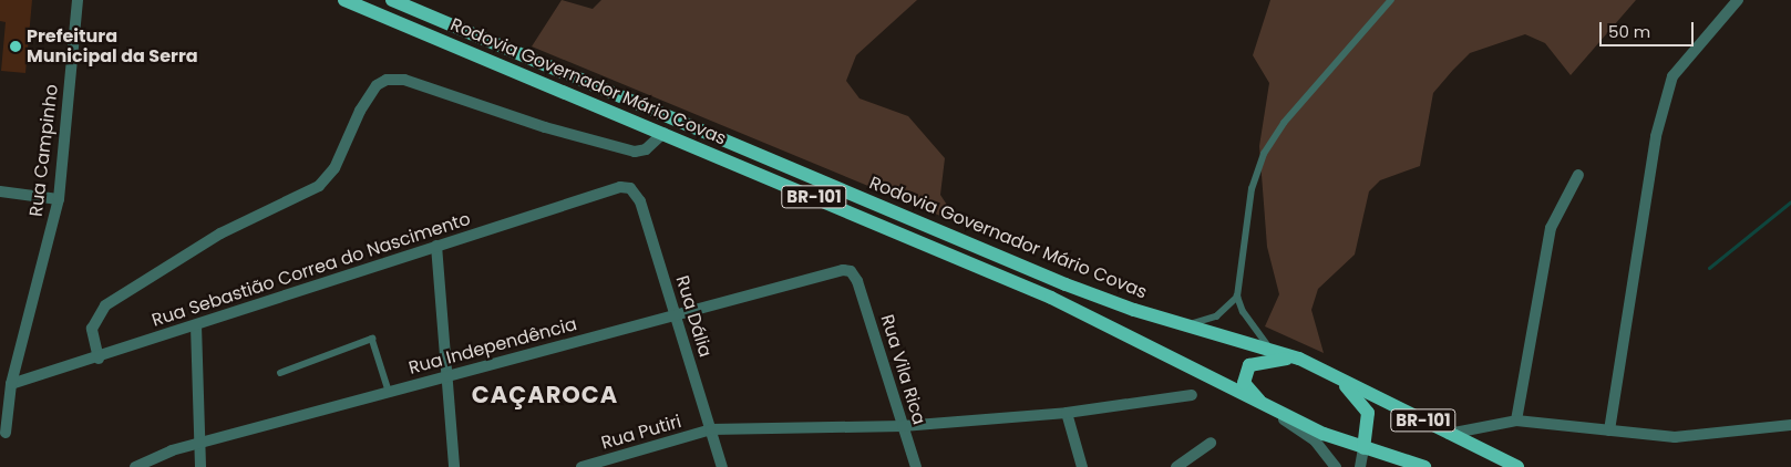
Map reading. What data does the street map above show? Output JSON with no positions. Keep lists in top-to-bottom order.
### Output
{
  "streets": {
    "main road": ["Rodovia Governador Mário Covas", "BR-101"],
    "street": [
      "Rua Campinho",
      "Rua Sebastião Correa do Nascimento",
      "Rua Dália",
      "Rua Independência",
      "Rua Vila Rica",
      "Rua Putiri"
    ]
  },
  "crossings": [
    ["Rua Campinho", "Rua Sebastião Correa do Nascimento"],
    ["Rua Sebastião Correa do Nascimento", "Rua Dália"],
    ["Rua Dália", "Rua Independência"],
    ["Rua Dália", "Rua Putiri"],
    ["Rua Independência", "Rua Vila Rica"],
    ["Rua Vila Rica", "Rua Putiri"]
  ],
  "districts": ["CAÇAROCA"],
  "places": ["Prefeitura Municipal da Serra"],
  "scale_bar": "50 m"
}
